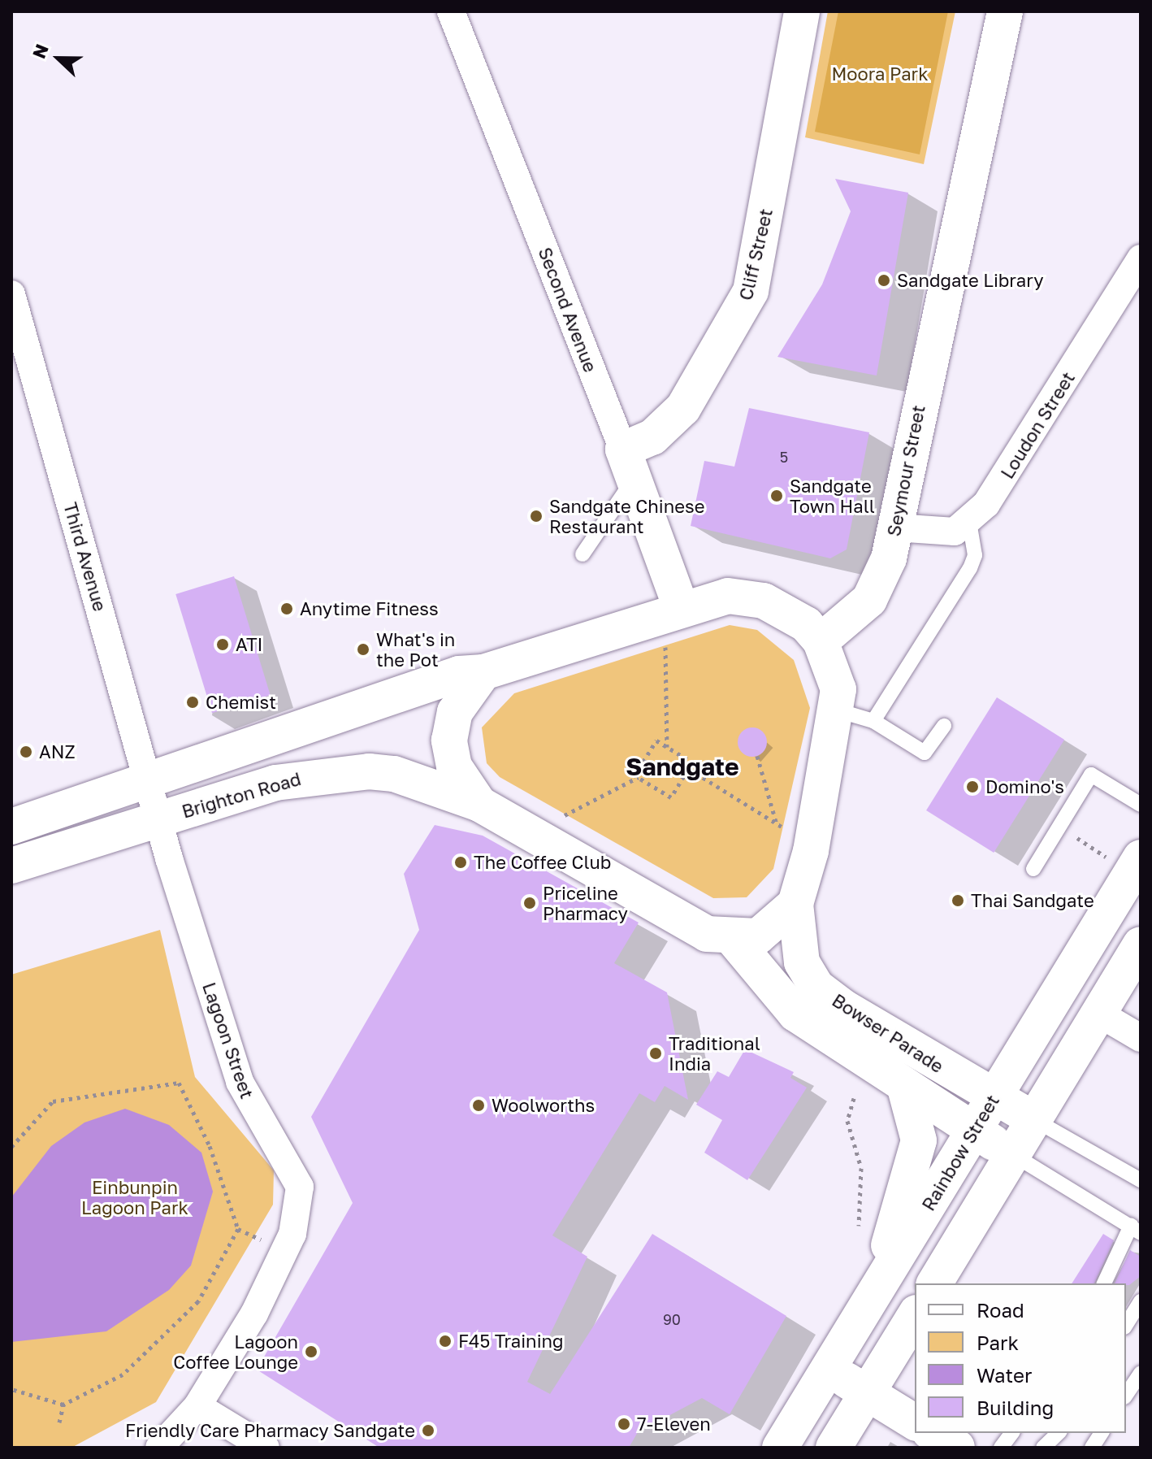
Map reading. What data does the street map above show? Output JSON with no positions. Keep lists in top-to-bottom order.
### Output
{
  "streets": {
    "main road": [
      "Cliff Street",
      "Second Avenue",
      "Seymour Street",
      "Brighton Road",
      "Bowser Parade",
      "Rainbow Street"
    ],
    "street": ["Loudon Street", "Third Avenue", "Lagoon Street"]
  },
  "crossings": [
    ["Cliff Street", "Second Avenue"],
    ["Third Avenue", "Brighton Road"],
    ["Third Avenue", "Lagoon Street"],
    ["Brighton Road", "Lagoon Street"],
    ["Bowser Parade", "Rainbow Street"]
  ],
  "districts": ["Sandgate"],
  "parks": ["Moora Park", "Einbunpin Lagoon Park"],
  "places": [
    "Sandgate Library",
    "Sandgate Town Hall",
    "Sandgate Chinese Restaurant",
    "Anytime Fitness",
    "ATI",
    "What's in the Pot",
    "Chemist",
    "ANZ",
    "Domino's",
    "The Coffee Club",
    "Thai Sandgate",
    "Priceline Pharmacy",
    "Traditional India",
    "Woolworths",
    "F45 Training",
    "Lagoon Coffee Lounge",
    "7-Eleven",
    "Friendly Care Pharmacy Sandgate"
  ],
  "house_numbers": ["5", "90"],
  "legend": [
    "Road",
    "Park",
    "Water",
    "Building"
  ],
  "north": "left"
}
